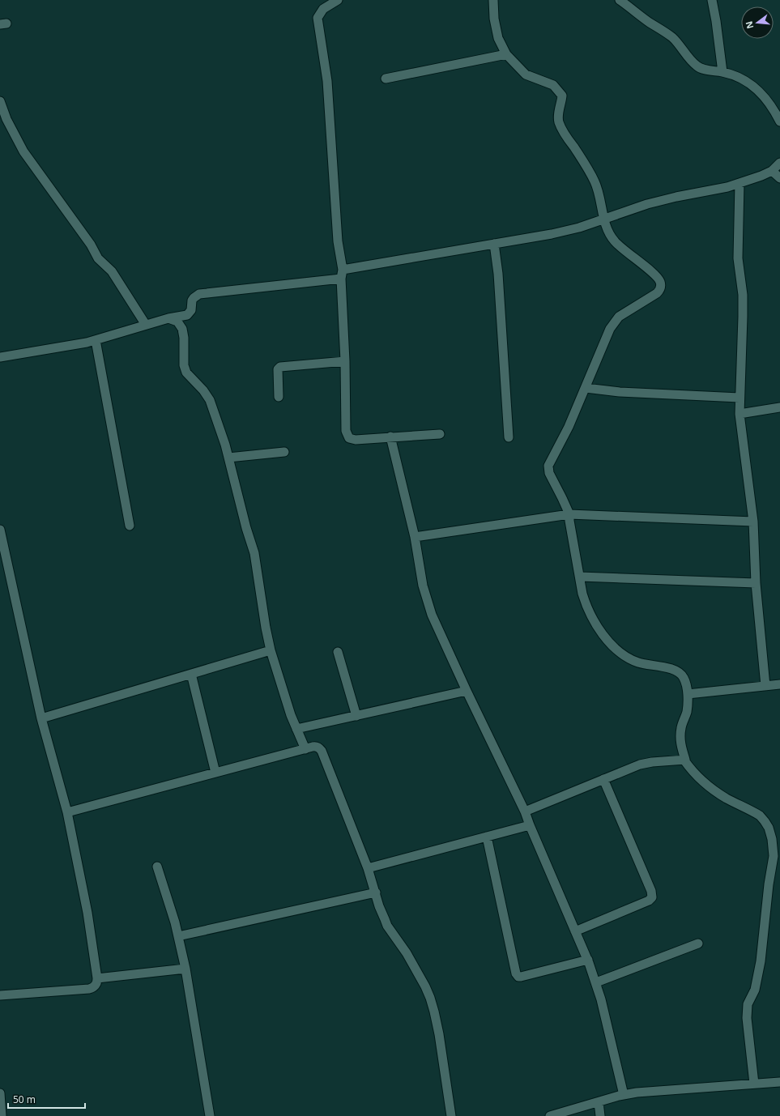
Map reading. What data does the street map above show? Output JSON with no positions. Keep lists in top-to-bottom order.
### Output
{
  "scale_bar": "50 m",
  "north": "left"
}
